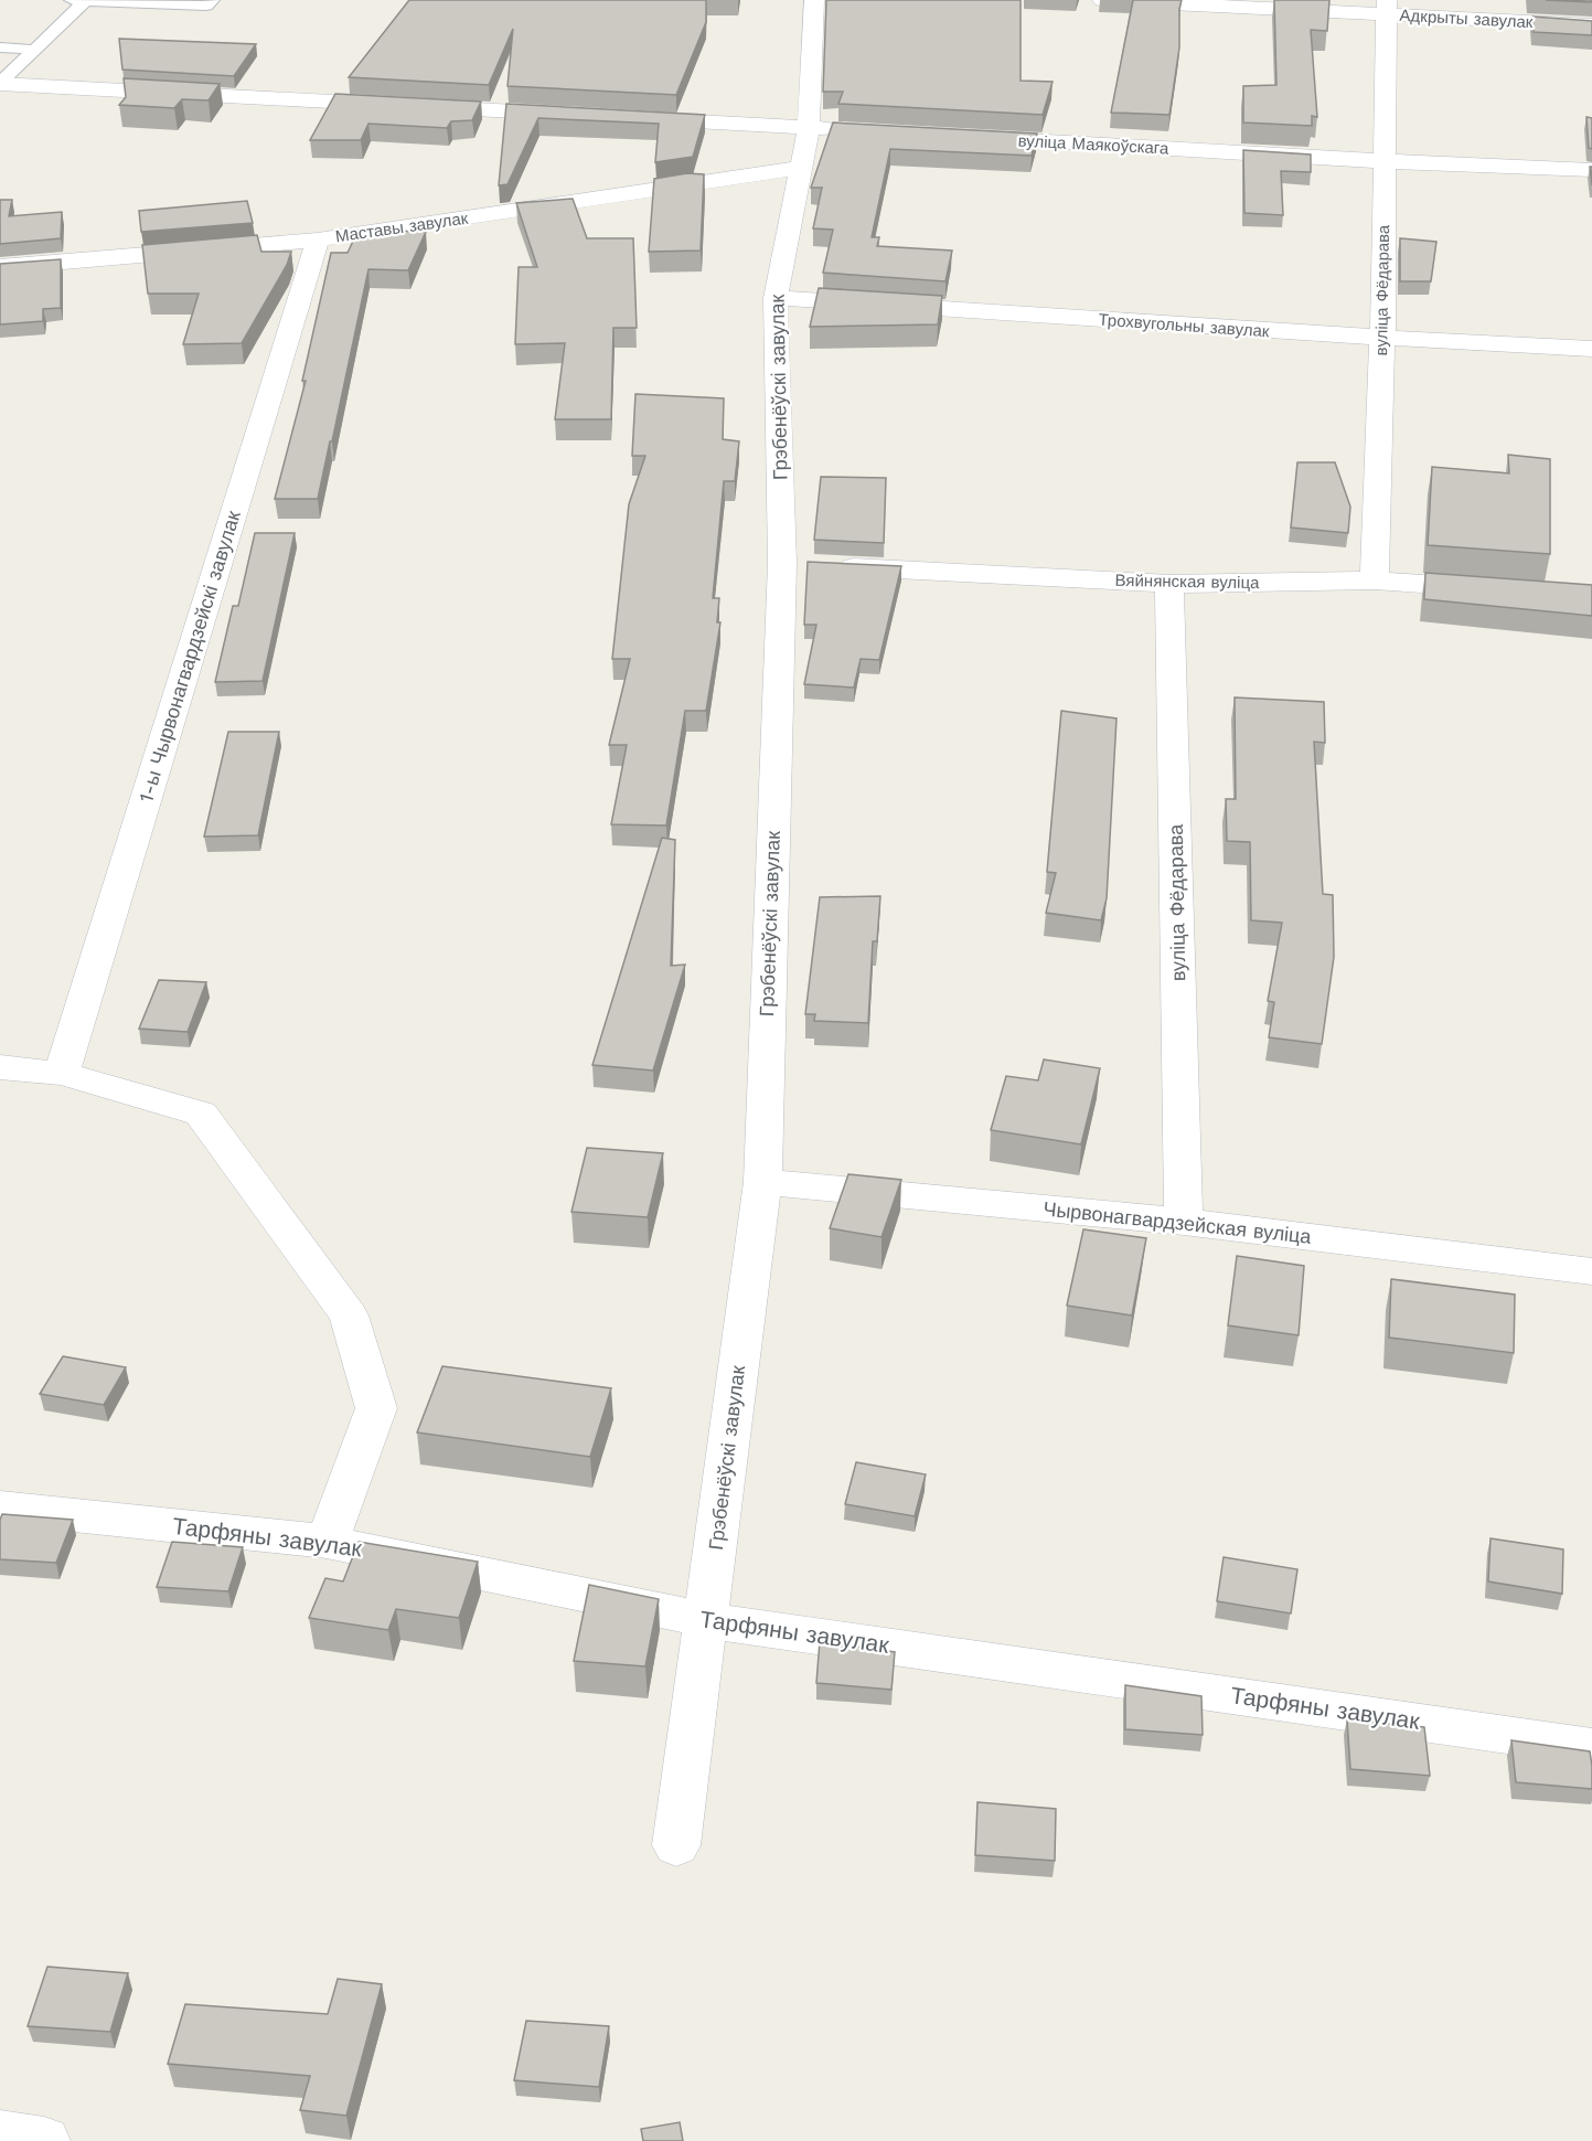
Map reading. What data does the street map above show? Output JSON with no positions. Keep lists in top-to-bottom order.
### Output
{
  "streets": {
    "street": [
      "Адкрыты завулак",
      "вуліца Маякоўскага",
      "Маставы завулак",
      "вуліца Фёдарава",
      "Трохвугольны завулак",
      "Грэбенёўскі завулак",
      "Вяйнянская вуліца",
      "1-ы Чырвонагвардзейскі завулак",
      "Чырвонагвардзейская вуліца",
      "Тарфяны завулак"
    ]
  },
  "crossings": [
    ["Адкрыты завулак", "вуліца Фёдарава"],
    ["вуліца Маякоўскага", "вуліца Фёдарава"],
    ["Маставы завулак", "Грэбенёўскі завулак"],
    ["Маставы завулак", "1-ы Чырвонагвардзейскі завулак"],
    ["вуліца Фёдарава", "Трохвугольны завулак"],
    ["вуліца Фёдарава", "Вяйнянская вуліца"],
    ["вуліца Фёдарава", "Чырвонагвардзейская вуліца"],
    ["Трохвугольны завулак", "Грэбенёўскі завулак"],
    ["Грэбенёўскі завулак", "Вяйнянская вуліца"],
    ["Грэбенёўскі завулак", "Чырвонагвардзейская вуліца"],
    ["Грэбенёўскі завулак", "Тарфяны завулак"]
  ]
}
